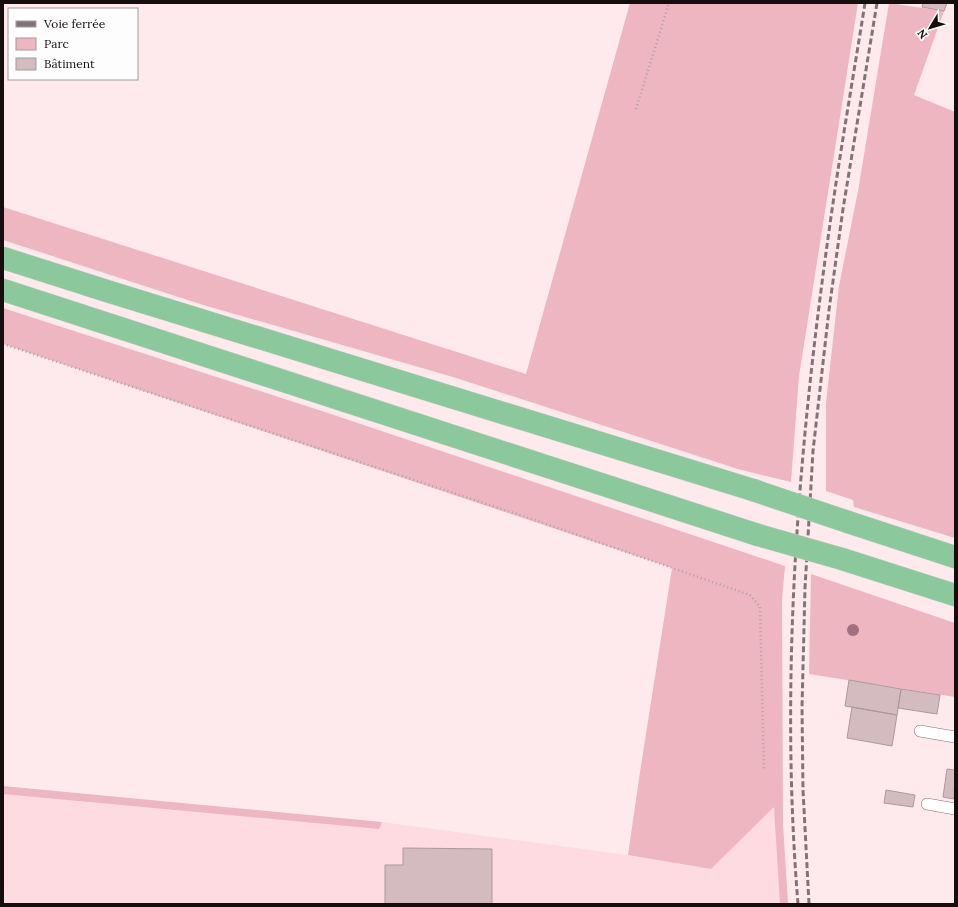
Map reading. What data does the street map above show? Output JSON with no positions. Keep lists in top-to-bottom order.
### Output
{
  "legend": ["Voie ferrée", "Parc", "Bâtiment"],
  "north": "bottom left"
}
